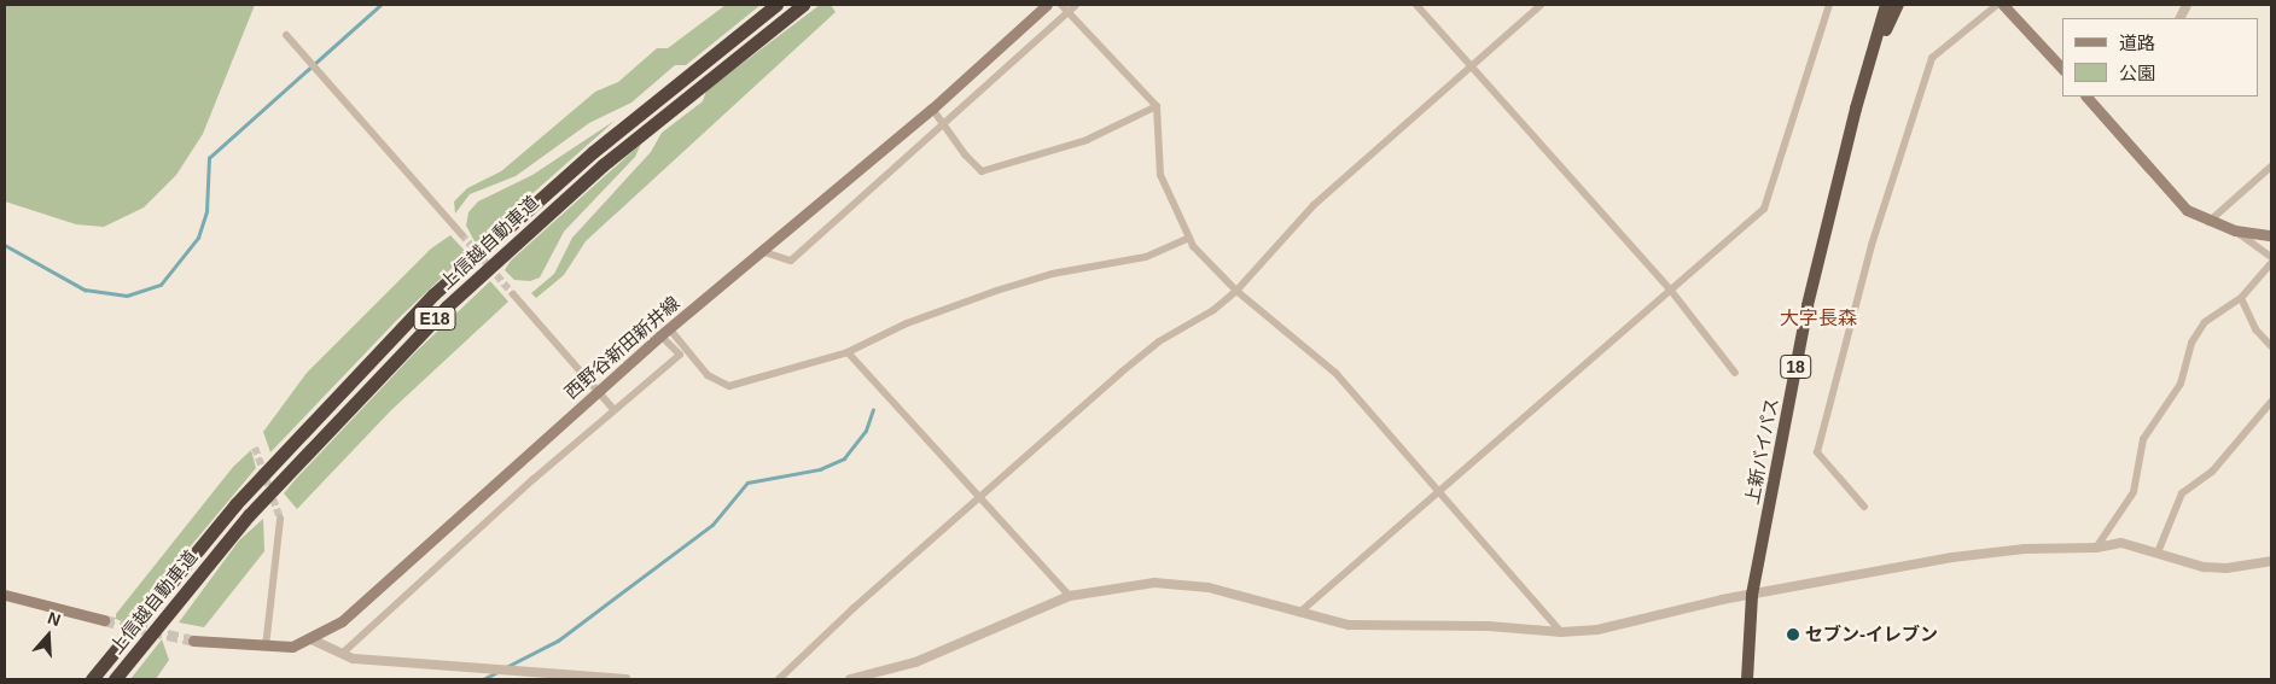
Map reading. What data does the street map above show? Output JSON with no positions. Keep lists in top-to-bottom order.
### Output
{
  "streets": {
    "highway": [
      "上信越自動車道",
      "E18",
      "18",
      "上新バイパス"
    ],
    "main road": ["西野谷新田新井線"]
  },
  "districts": ["大字長森"],
  "places": ["セブン-イレブン"],
  "legend": ["道路", "公園"],
  "north": "top"
}
